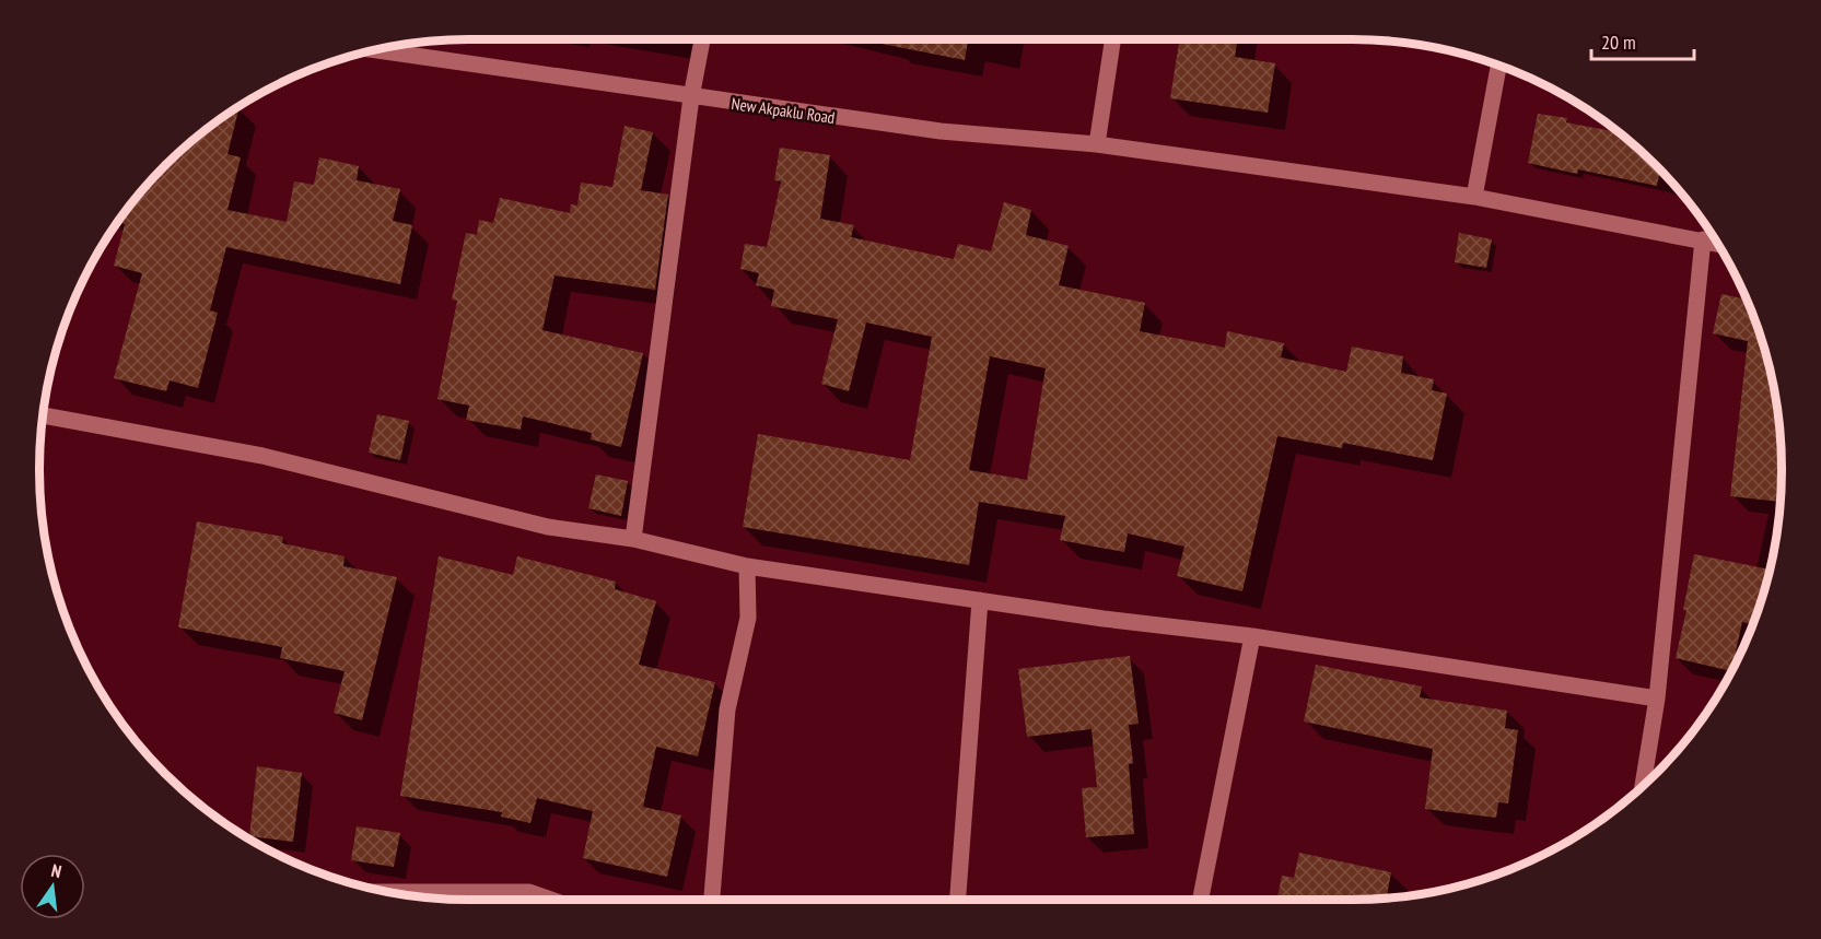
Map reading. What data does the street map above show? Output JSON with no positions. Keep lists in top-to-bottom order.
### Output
{
  "streets": {
    "street": ["New Akpaklu Road"]
  },
  "scale_bar": "20 m",
  "north": "top"
}
